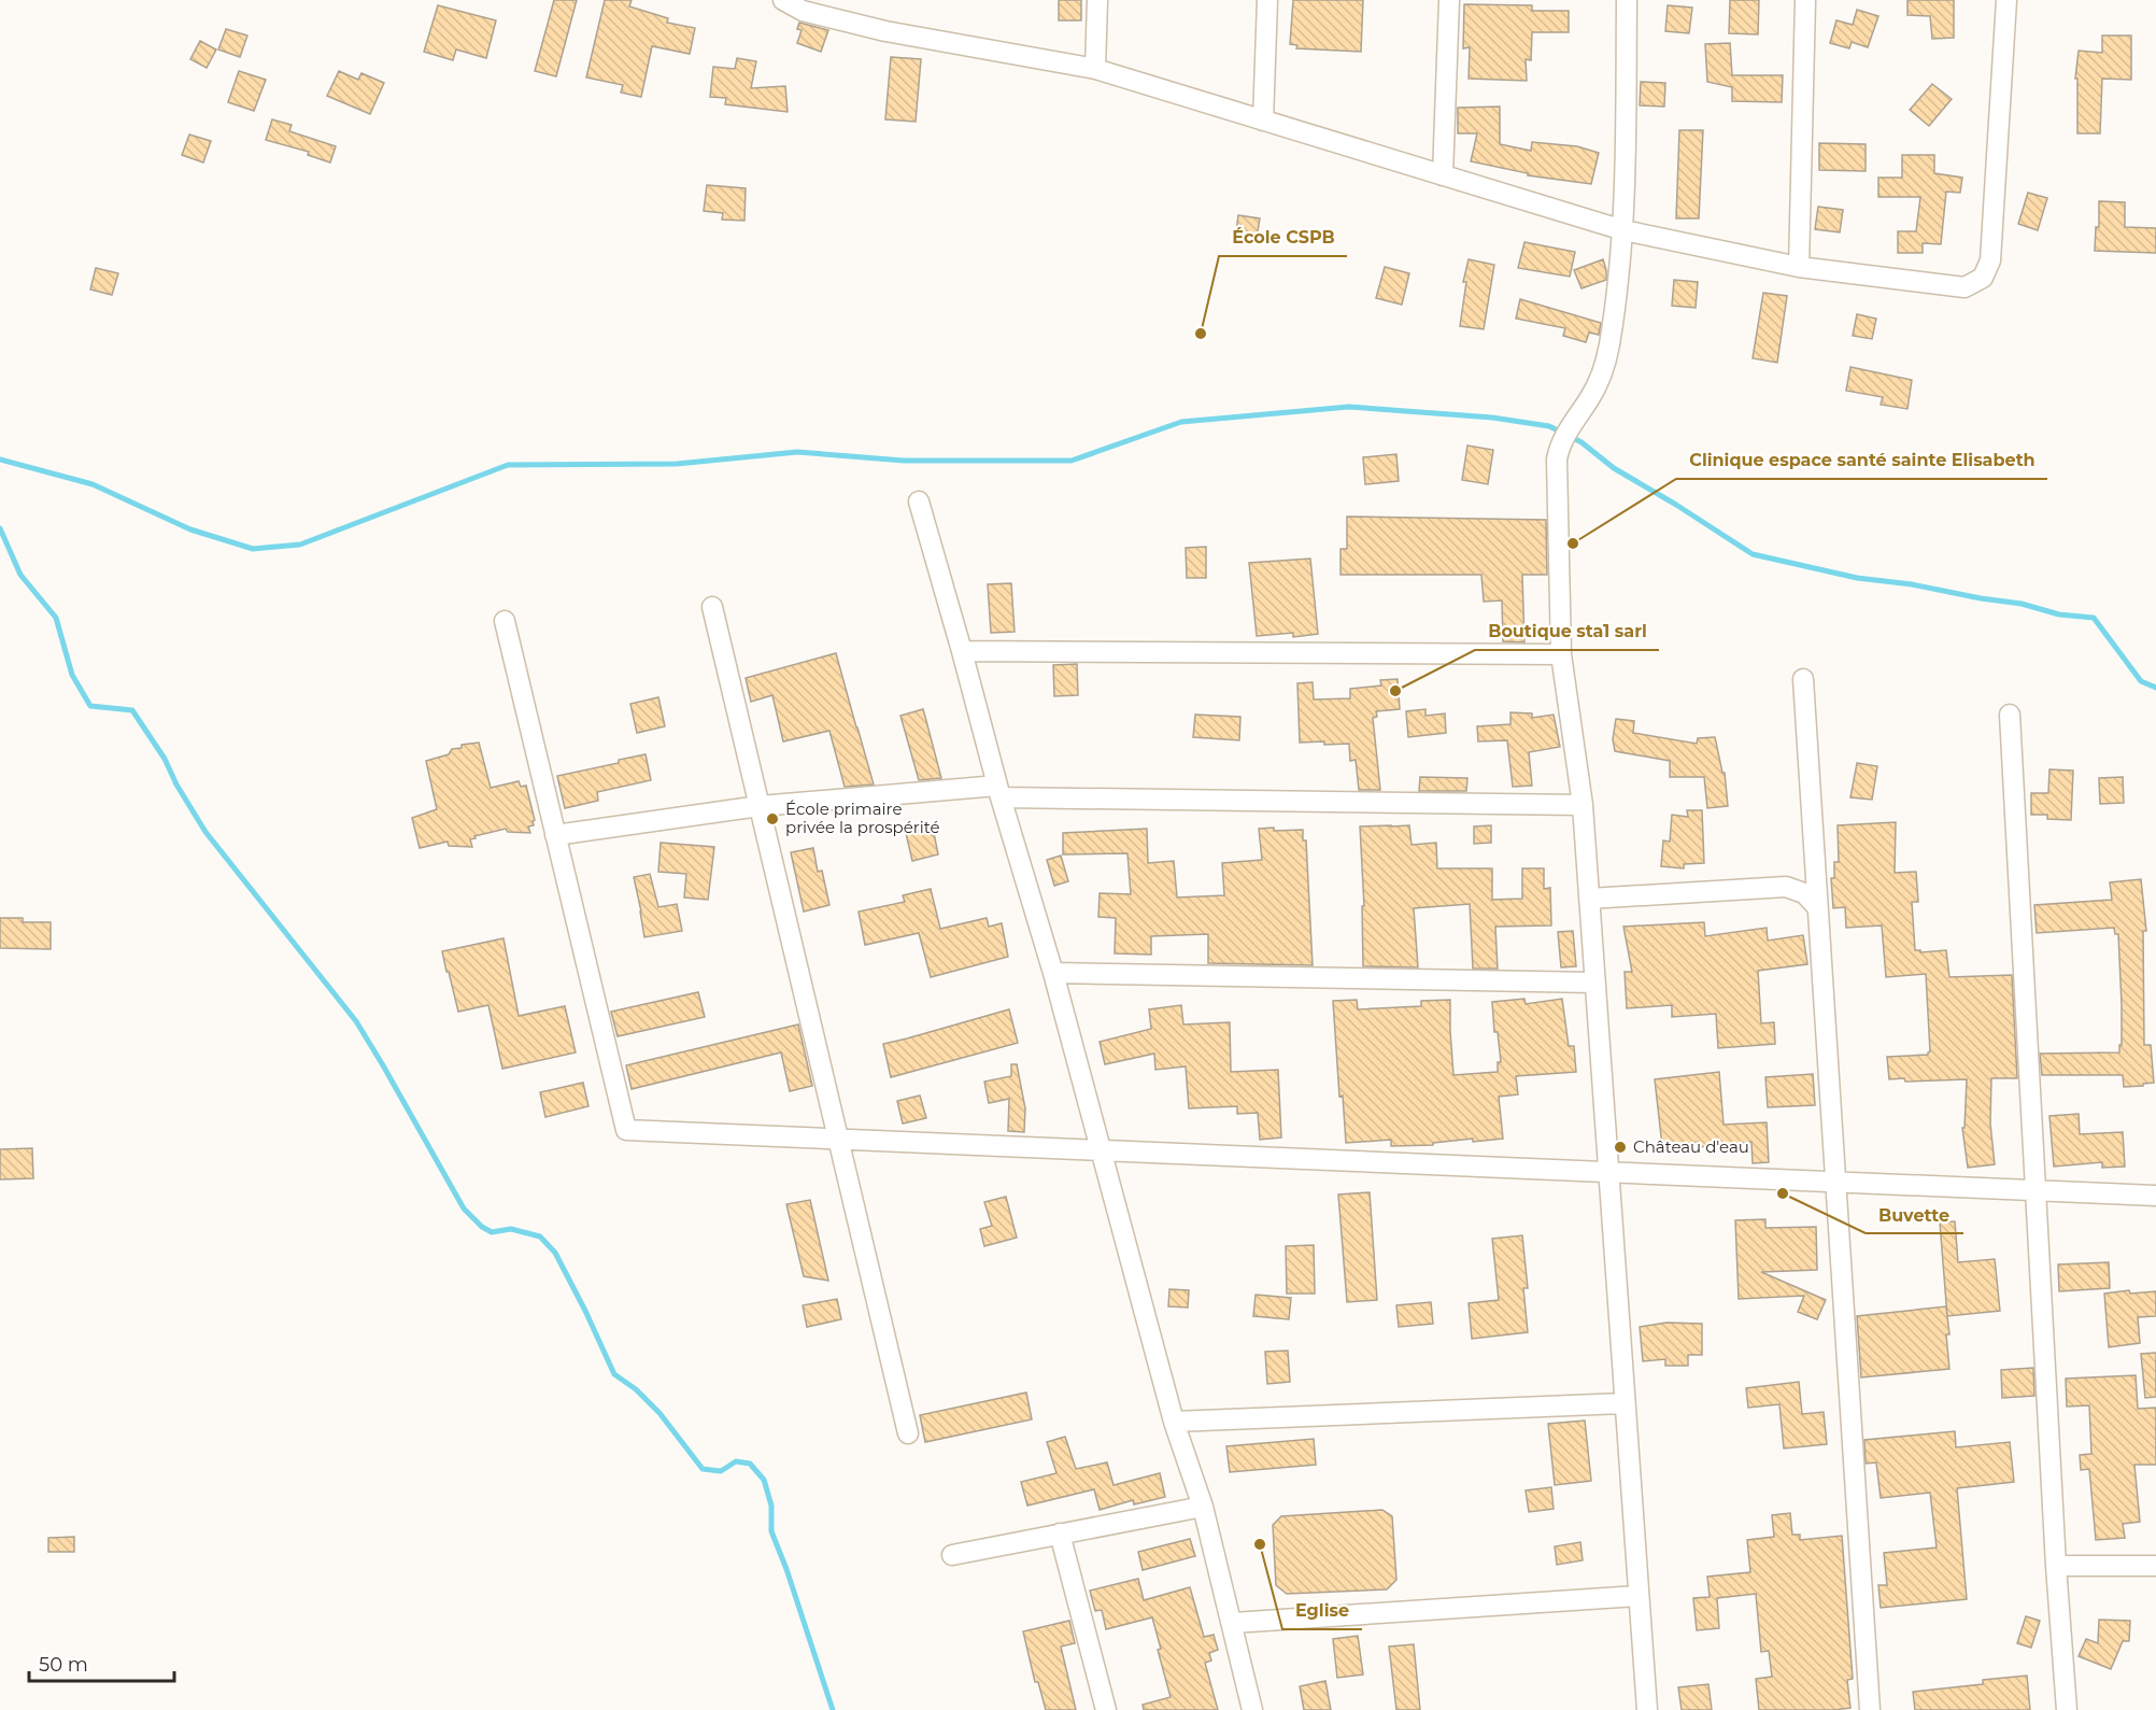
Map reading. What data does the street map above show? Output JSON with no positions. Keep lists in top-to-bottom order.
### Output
{
  "places": [
    "École CSPB",
    "Clinique espace santé sainte Elisabeth",
    "Boutique sta1 sarl",
    "École primaire privée la prospérité",
    "Château d'eau",
    "Buvette",
    "Eglise"
  ],
  "scale_bar": "50 m"
}
